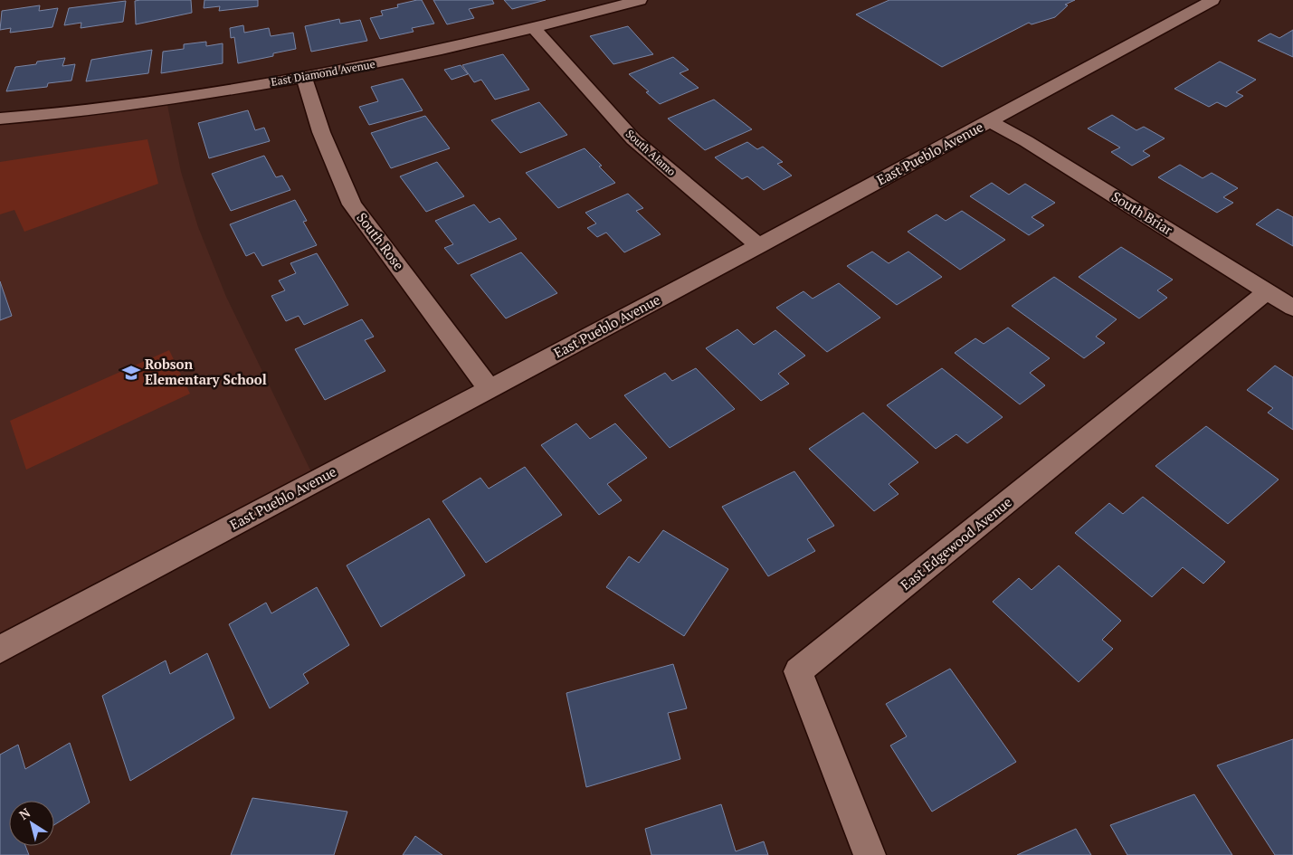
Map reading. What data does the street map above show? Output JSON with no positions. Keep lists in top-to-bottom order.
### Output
{
  "streets": {
    "street": [
      "East Diamond Avenue",
      "South Alamo",
      "East Pueblo Avenue",
      "South Briar",
      "South Rose",
      "East Edgewood Avenue"
    ]
  },
  "crossings": [
    ["East Diamond Avenue", "South Alamo"],
    ["East Diamond Avenue", "South Rose"],
    ["South Alamo", "East Pueblo Avenue"],
    ["East Pueblo Avenue", "South Briar"],
    ["East Pueblo Avenue", "South Rose"],
    ["South Briar", "East Edgewood Avenue"]
  ],
  "places": {
    "school or university": ["Robson Elementary School"]
  },
  "north": "top left"
}
